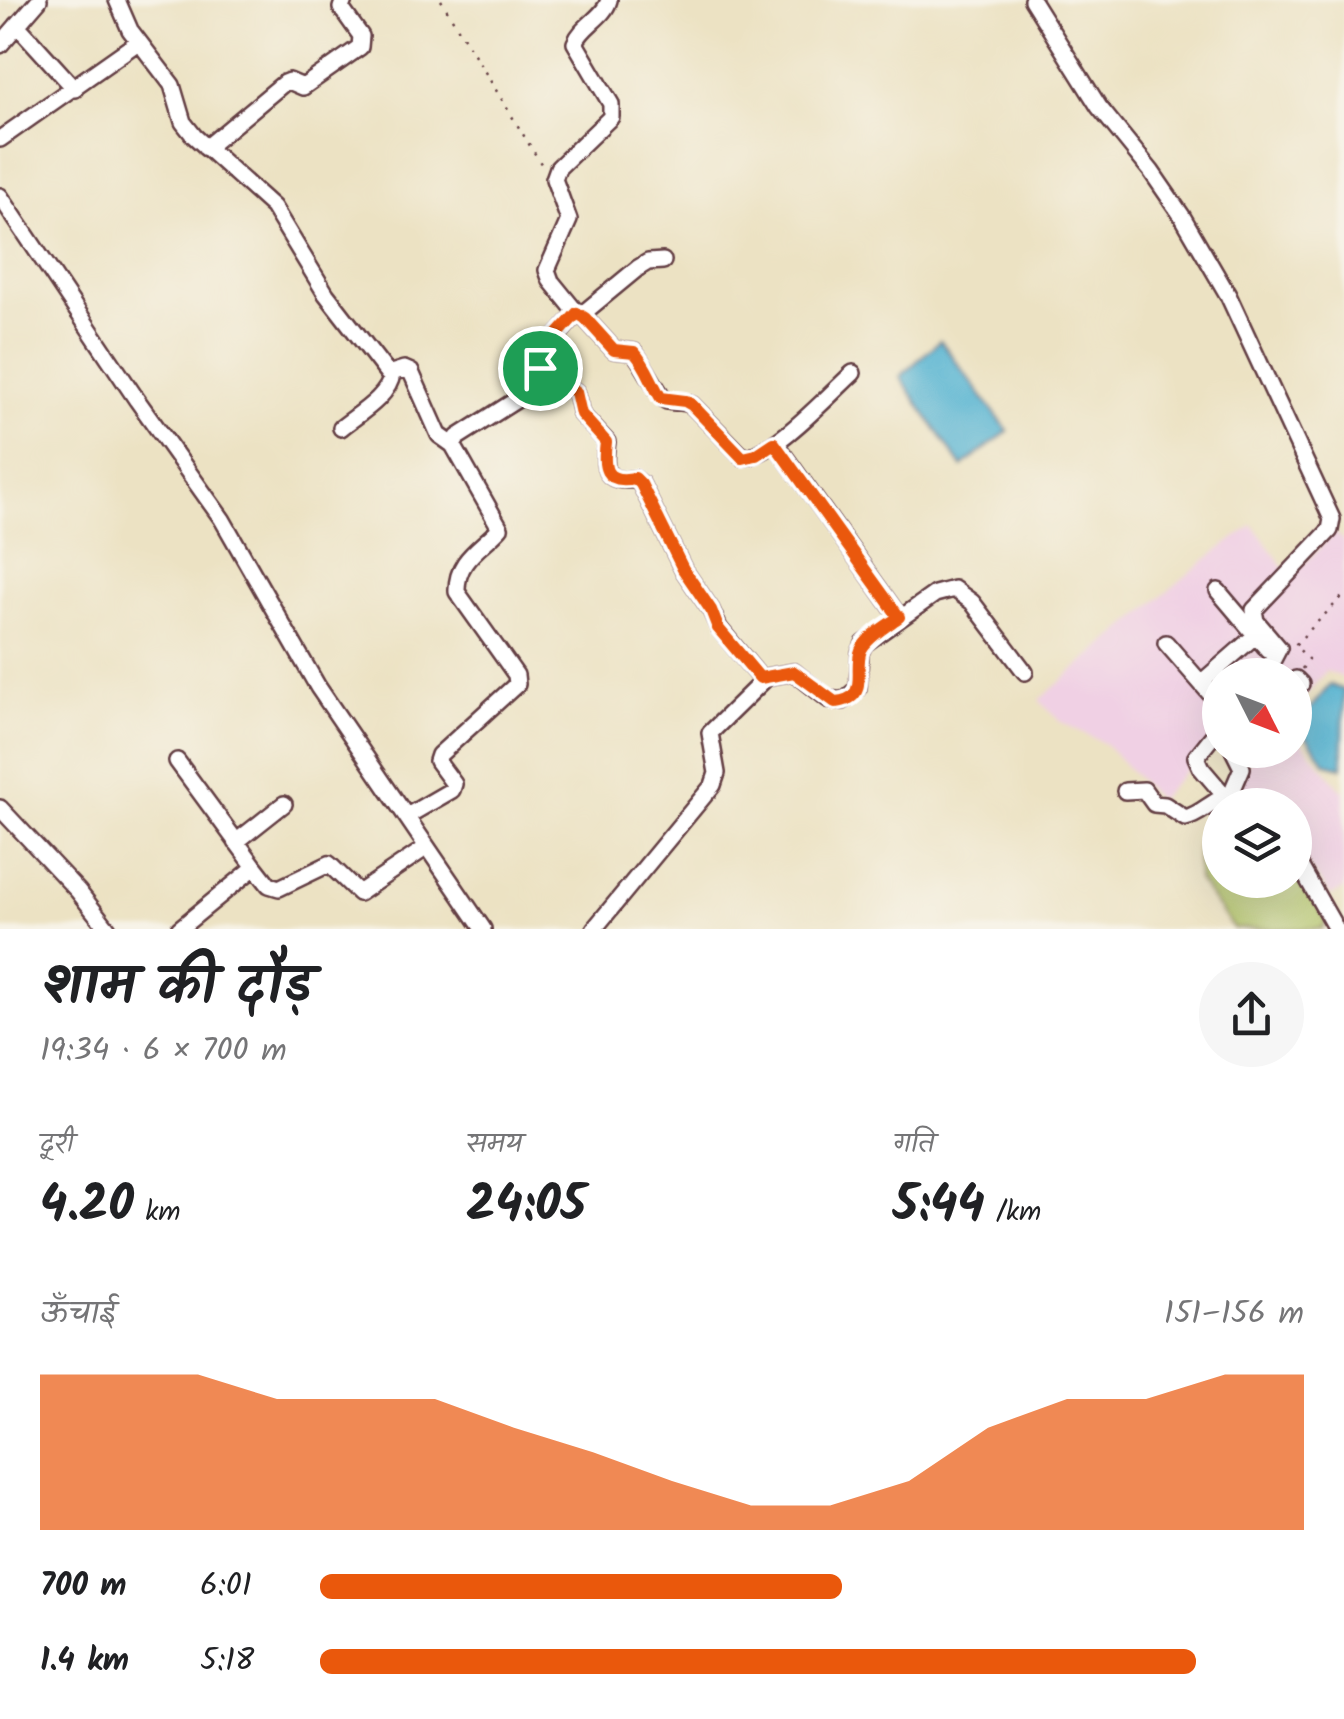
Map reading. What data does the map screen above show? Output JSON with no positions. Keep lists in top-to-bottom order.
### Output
{
  "north": "bottom right",
  "page": {
    "heading": ["शाम की दौड़", "19:34 · 6 × 700 m"],
    "stats": [
      ["दूरी", "4.20 km"],
      ["समय", "24:05"],
      ["गति", "5:44 /km"]
    ],
    "chart": ["ऊँचाई", "151–156 m"],
    "list": [
      {
        "name": "700 m",
        "note": "6:01"
      },
      {
        "name": "1.4 km",
        "note": "5:18"
      }
    ]
  }
}
